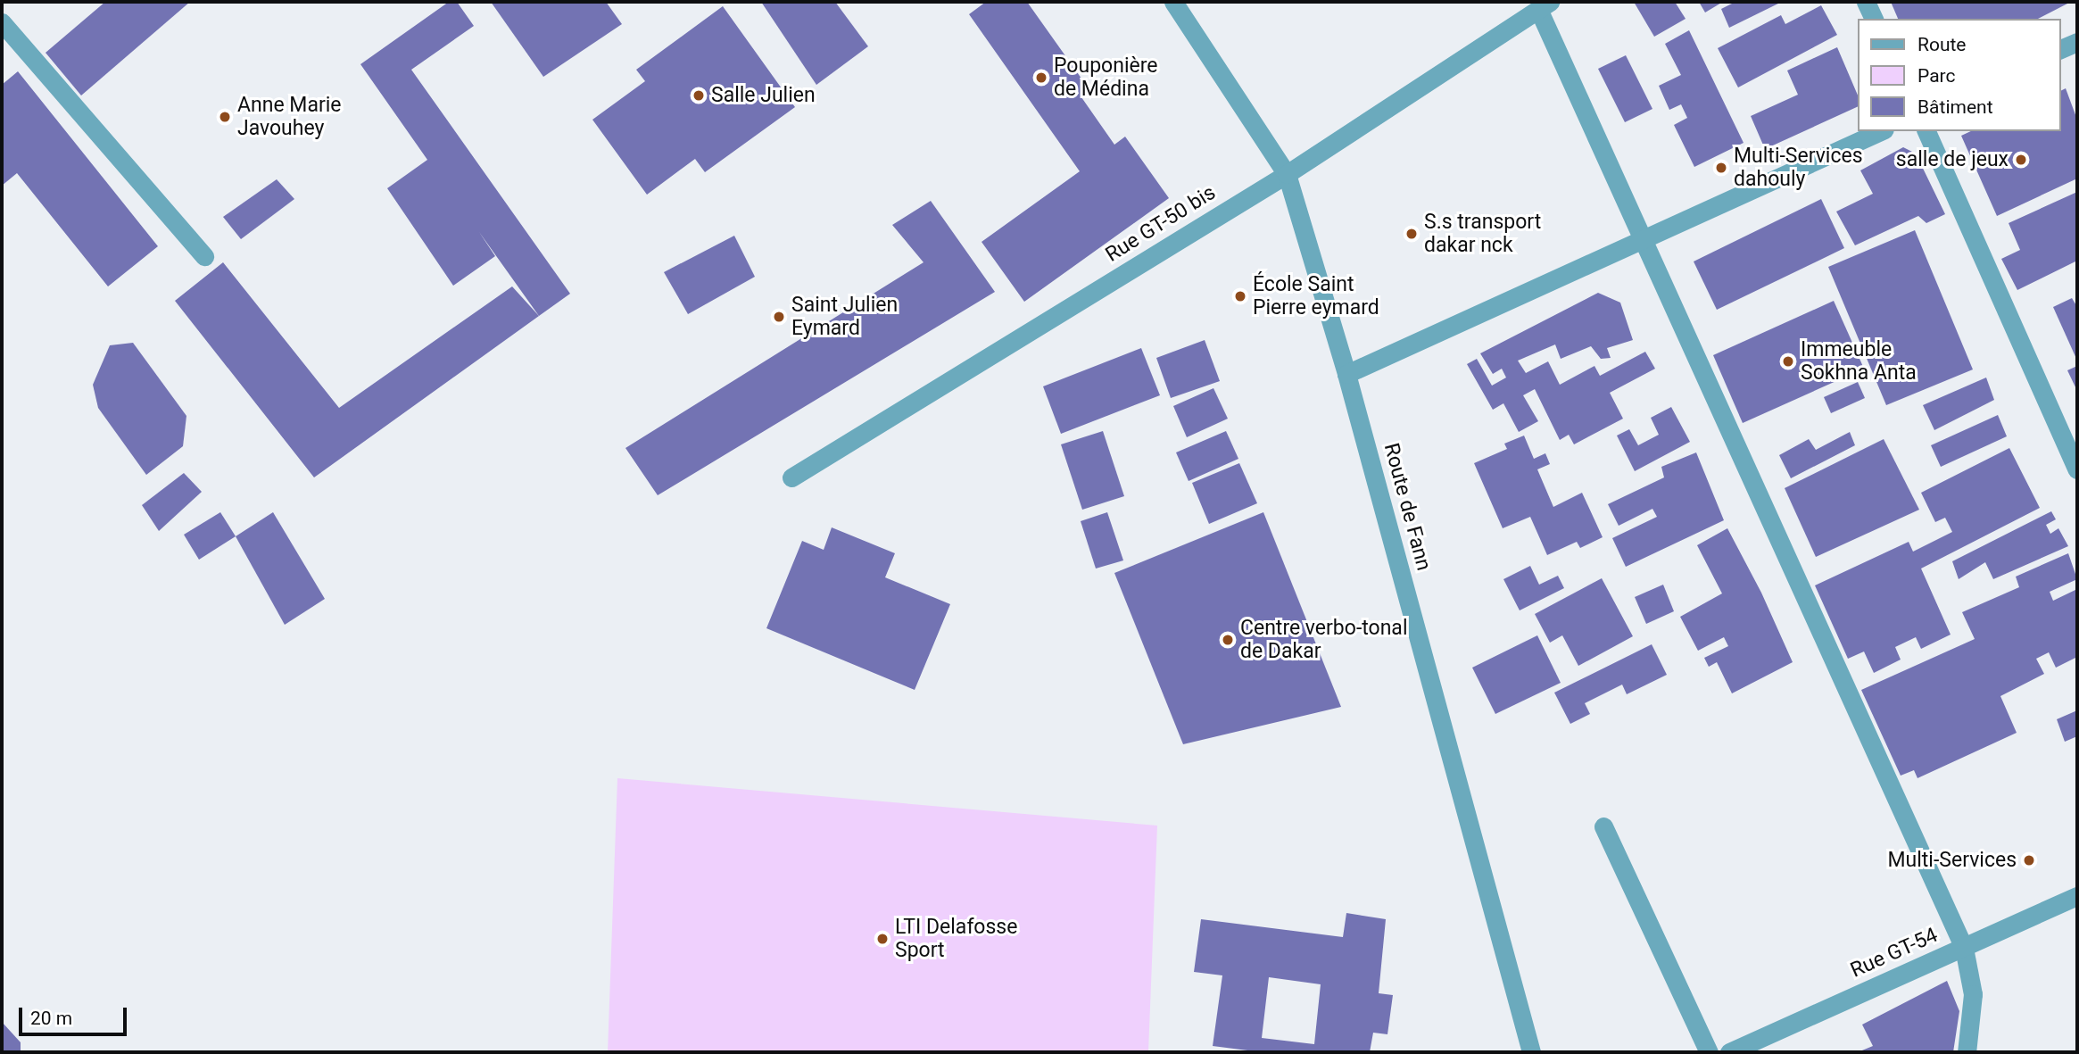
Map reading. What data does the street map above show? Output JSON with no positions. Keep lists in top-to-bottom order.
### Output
{
  "streets": {
    "street": ["Rue GT-50 bis", "Route de Fann", "Rue GT-54"]
  },
  "crossings": [
    ["Rue GT-50 bis", "Route de Fann"]
  ],
  "places": [
    "Pouponière de Médina",
    "Salle Julien",
    "Anne Marie Javouhey",
    "salle de jeux",
    "Multi-Services dahouly",
    "S.s transport dakar nck",
    "École Saint Pierre eymard",
    "Saint Julien Eymard",
    "Immeuble Sokhna Anta",
    "Centre verbo-tonal de Dakar",
    "Multi-Services",
    "LTI Delafosse Sport"
  ],
  "legend": ["Route", "Parc", "Bâtiment"],
  "scale_bar": "20 m"
}
